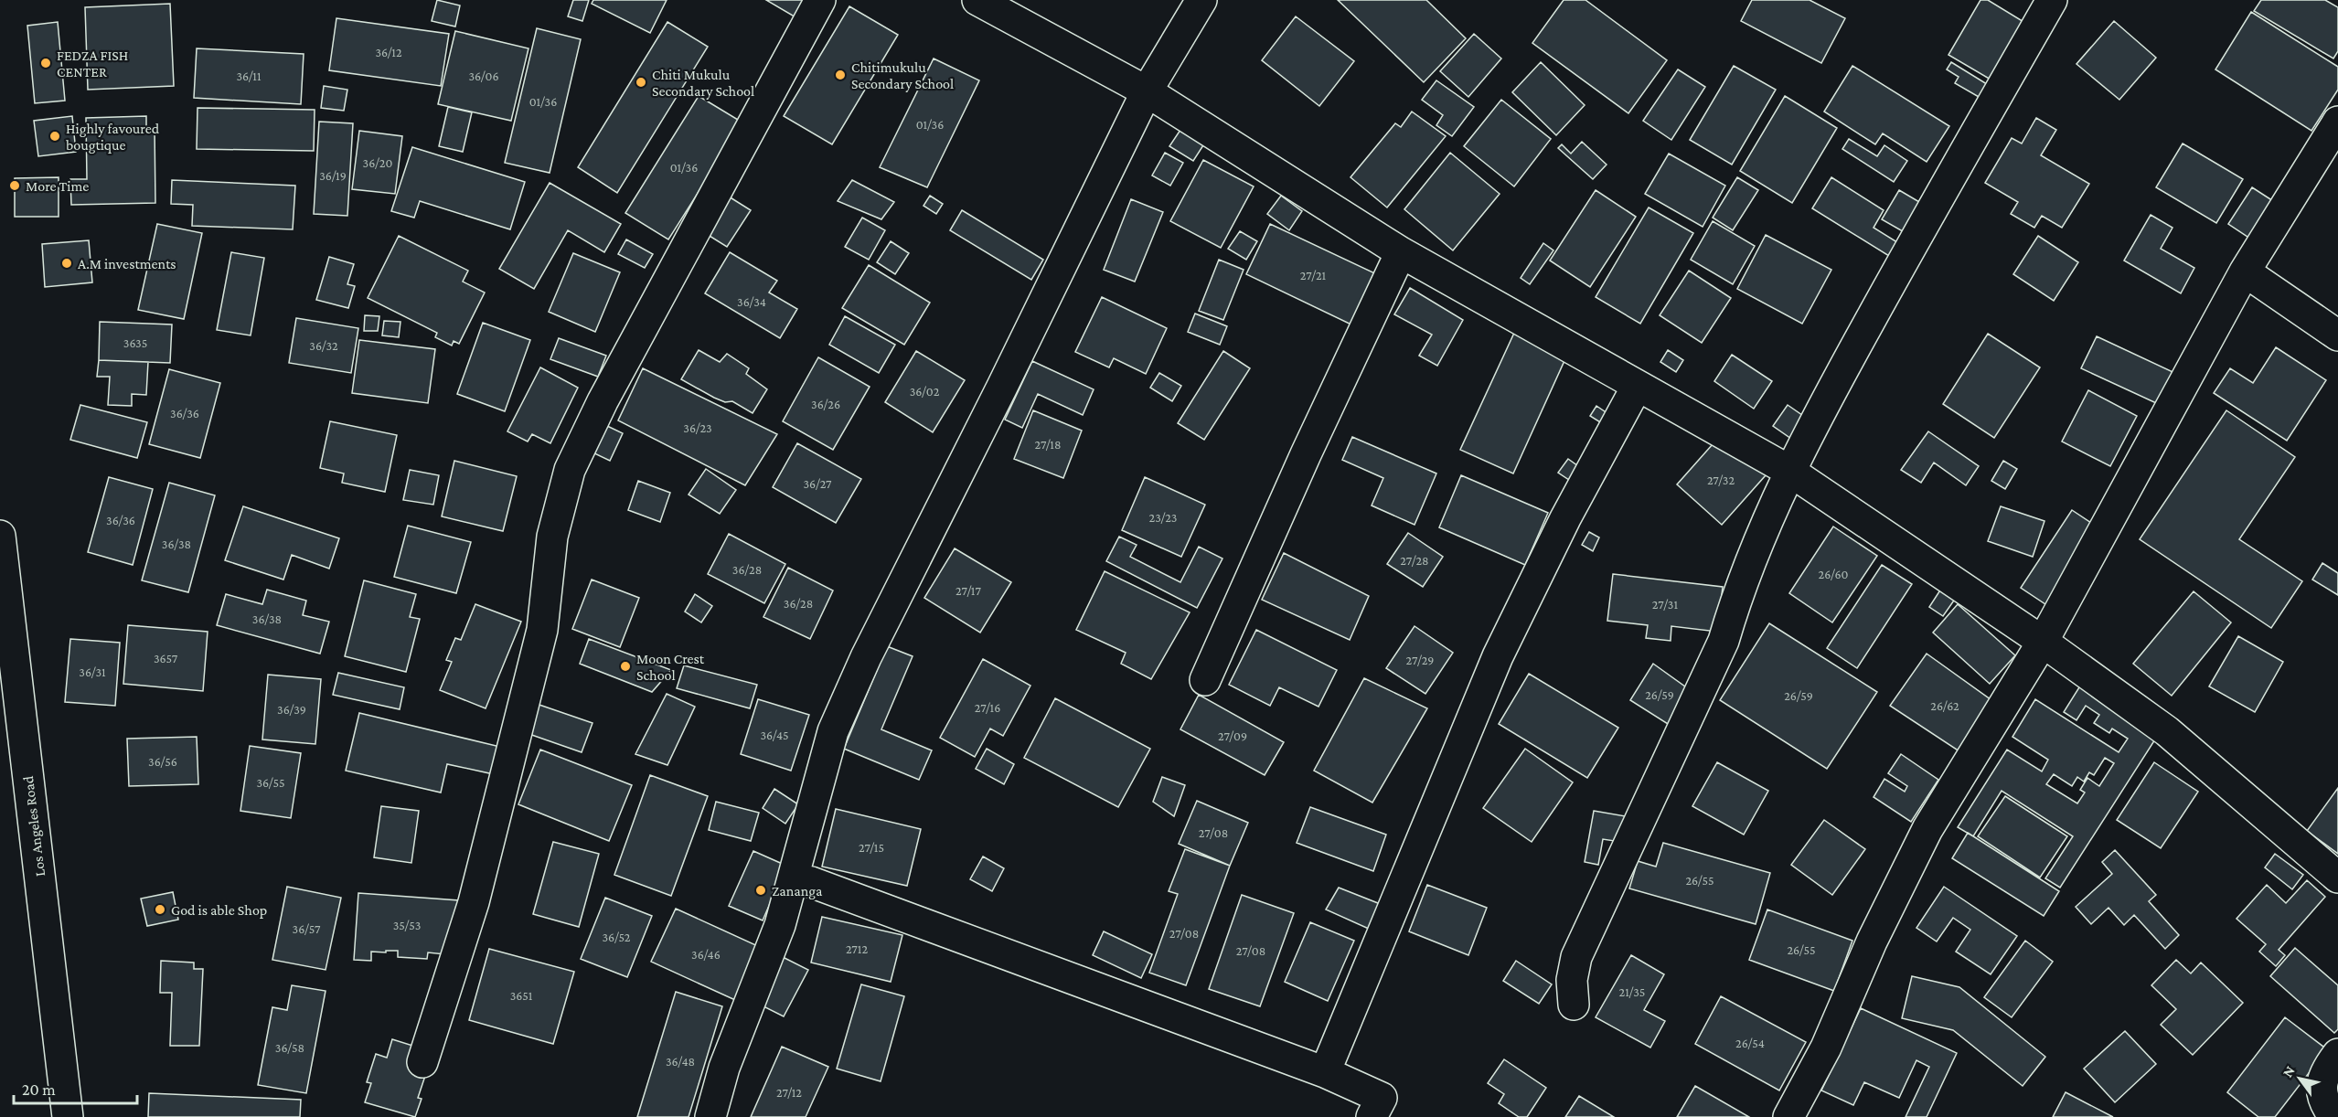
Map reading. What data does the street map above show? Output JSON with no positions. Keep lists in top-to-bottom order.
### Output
{
  "streets": {
    "street": ["Los Angeles Road"]
  },
  "places": [
    "FEDZA FISH CENTER",
    "Chitimukulu Secondary School",
    "Chiti Mukulu Secondary School",
    "Highly favoured bougtique",
    "More Time",
    "A.M investments",
    "Moon Crest School",
    "Zananga",
    "God is able Shop"
  ],
  "house_numbers": [
    "36/12",
    "36/11",
    "36/06",
    "01/36",
    "01/36",
    "36/20",
    "01/36",
    "36/19",
    "27/21",
    "36/34",
    "3635",
    "36/32",
    "36/02",
    "36/26",
    "36/36",
    "36/23",
    "27/18",
    "27/32",
    "36/27",
    "23/23",
    "36/36",
    "36/38",
    "27/28",
    "36/28",
    "26/60",
    "27/17",
    "36/28",
    "27/31",
    "36/38",
    "3657",
    "27/29",
    "36/31",
    "26/59",
    "26/59",
    "26/62",
    "27/16",
    "36/39",
    "36/45",
    "27/09",
    "36/56",
    "36/55",
    "27/08",
    "27/15",
    "26/55",
    "35/53",
    "36/57",
    "27/08",
    "36/52",
    "2712",
    "26/55",
    "27/08",
    "36/46",
    "21/35",
    "3651",
    "26/54",
    "36/58",
    "36/48",
    "27/12"
  ],
  "scale_bar": "20 m",
  "north": "top left"
}
